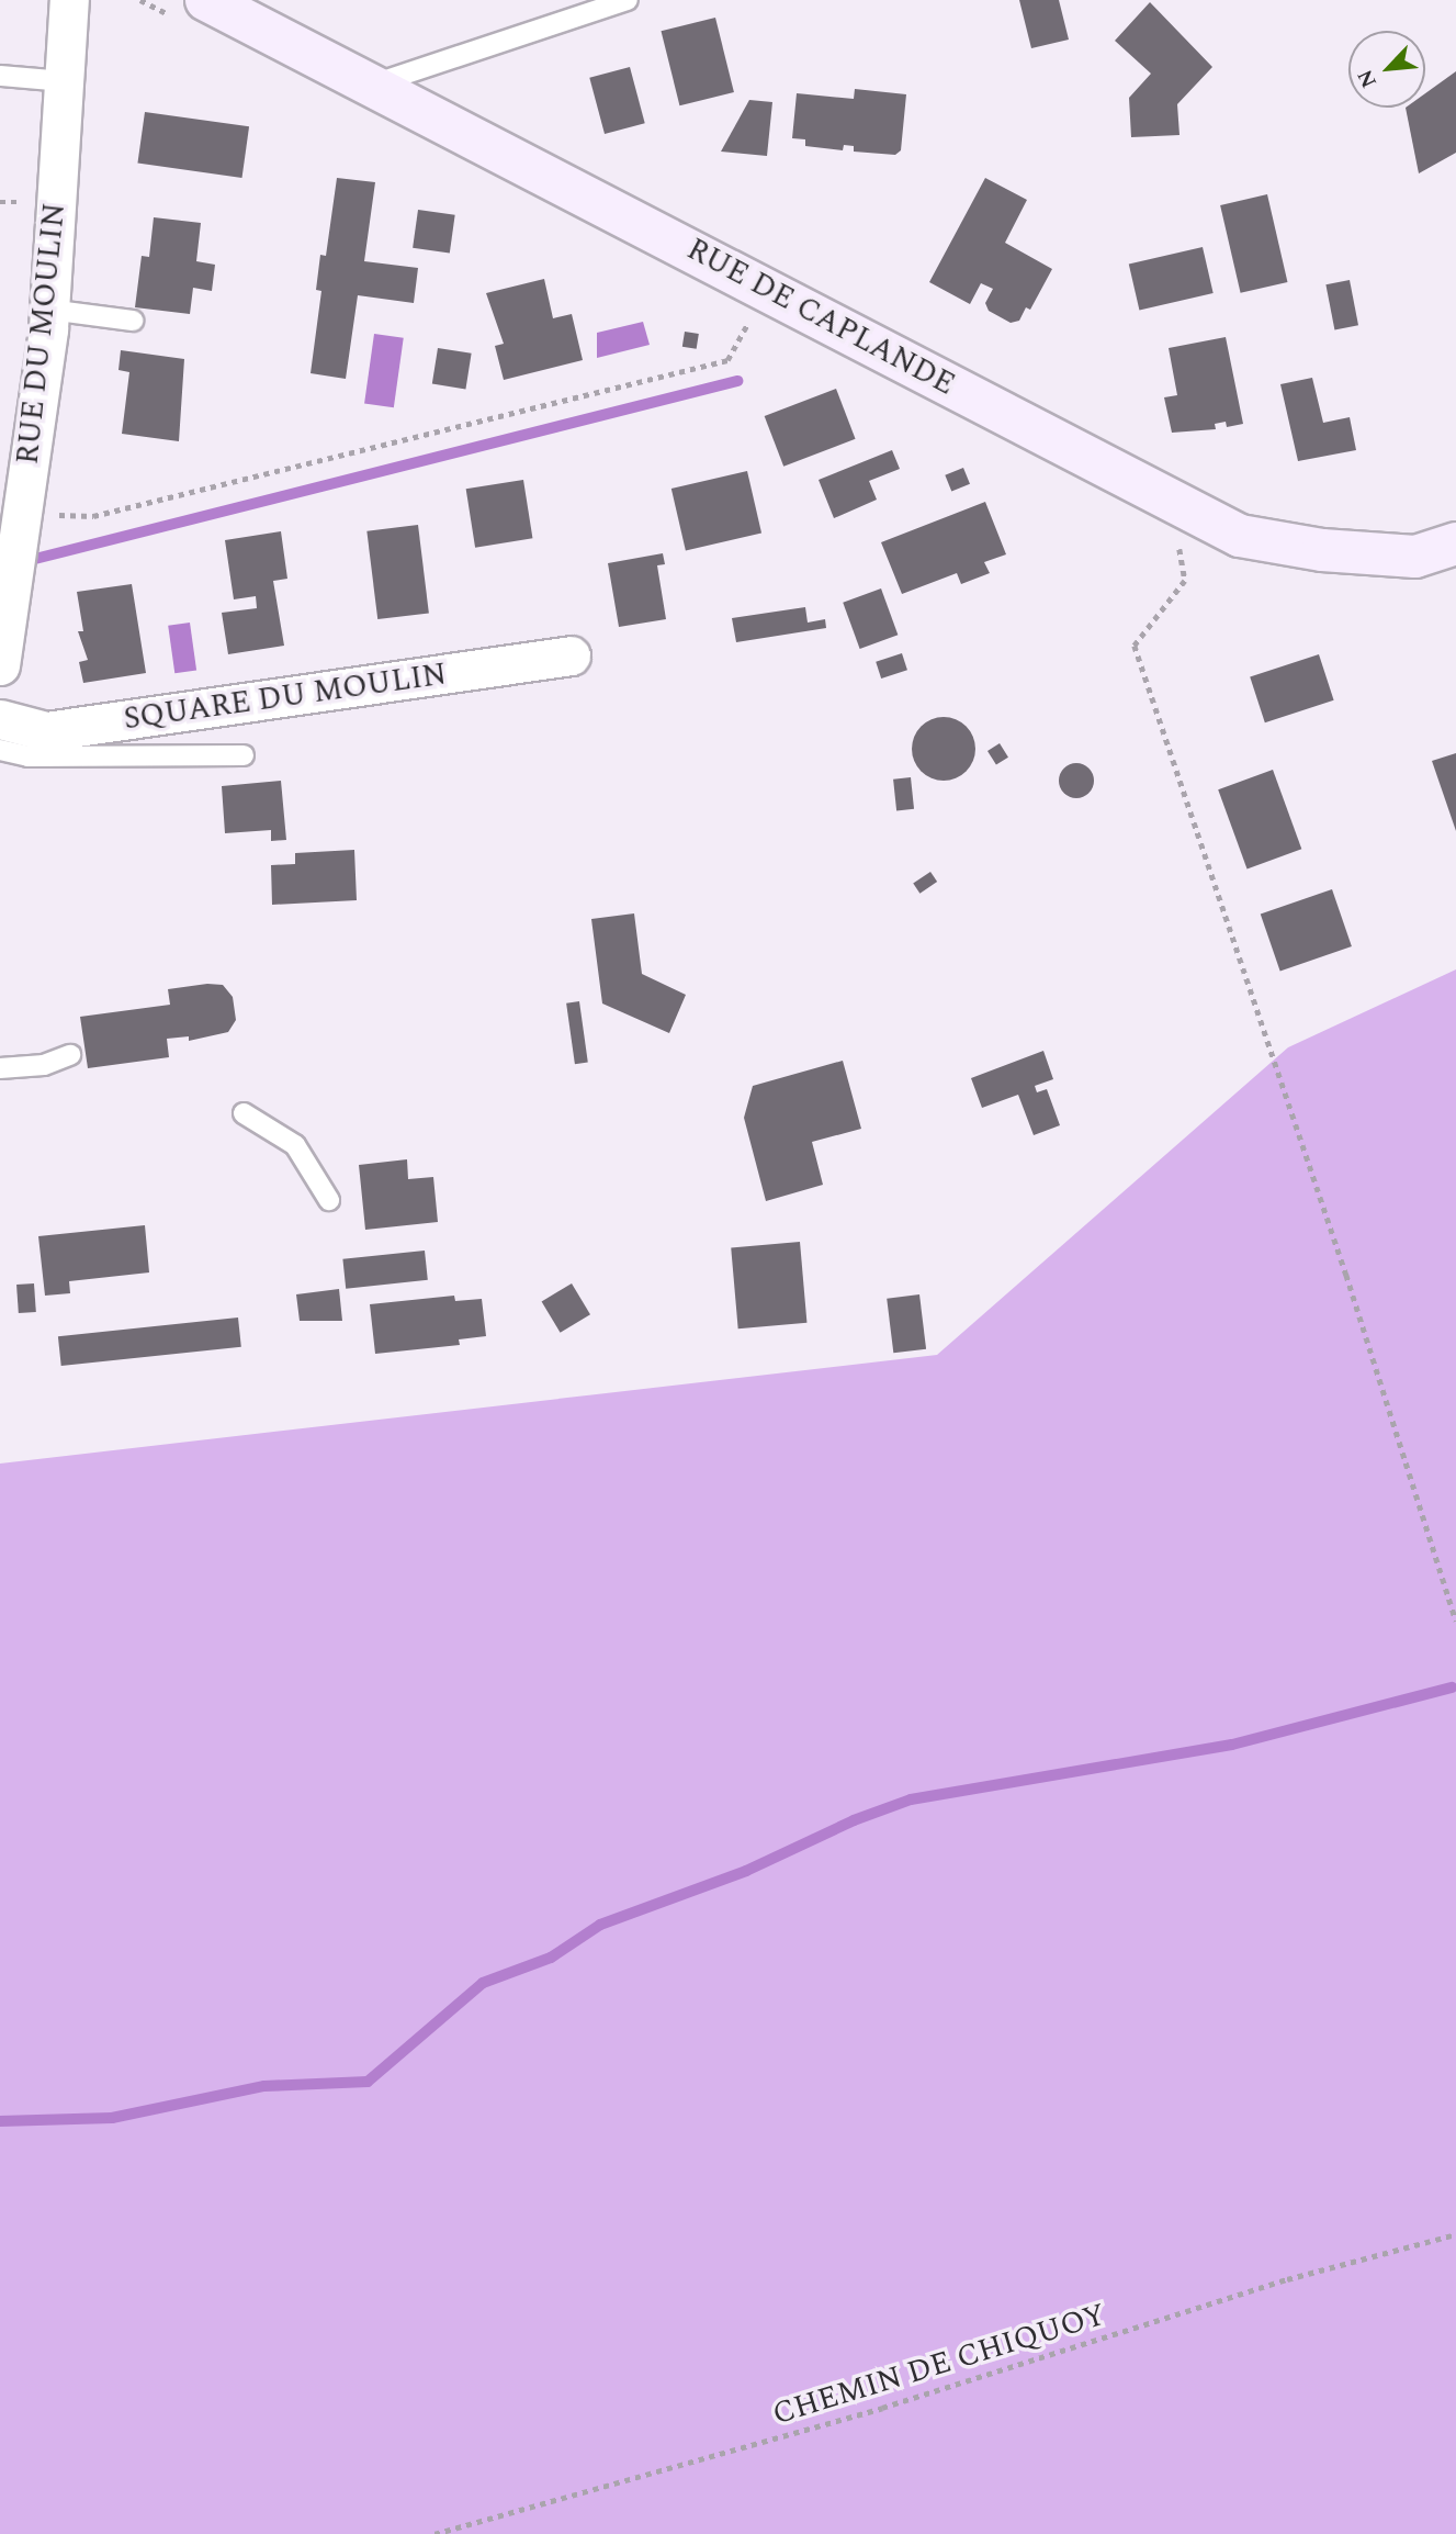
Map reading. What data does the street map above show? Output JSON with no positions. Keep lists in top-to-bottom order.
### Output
{
  "streets": {
    "main road": ["RUE DE CAPLANDE"],
    "street": ["RUE DU MOULIN", "SQUARE DU MOULIN"],
    "path": ["CHEMIN DE CHIQUOY"]
  },
  "north": "bottom left"
}
